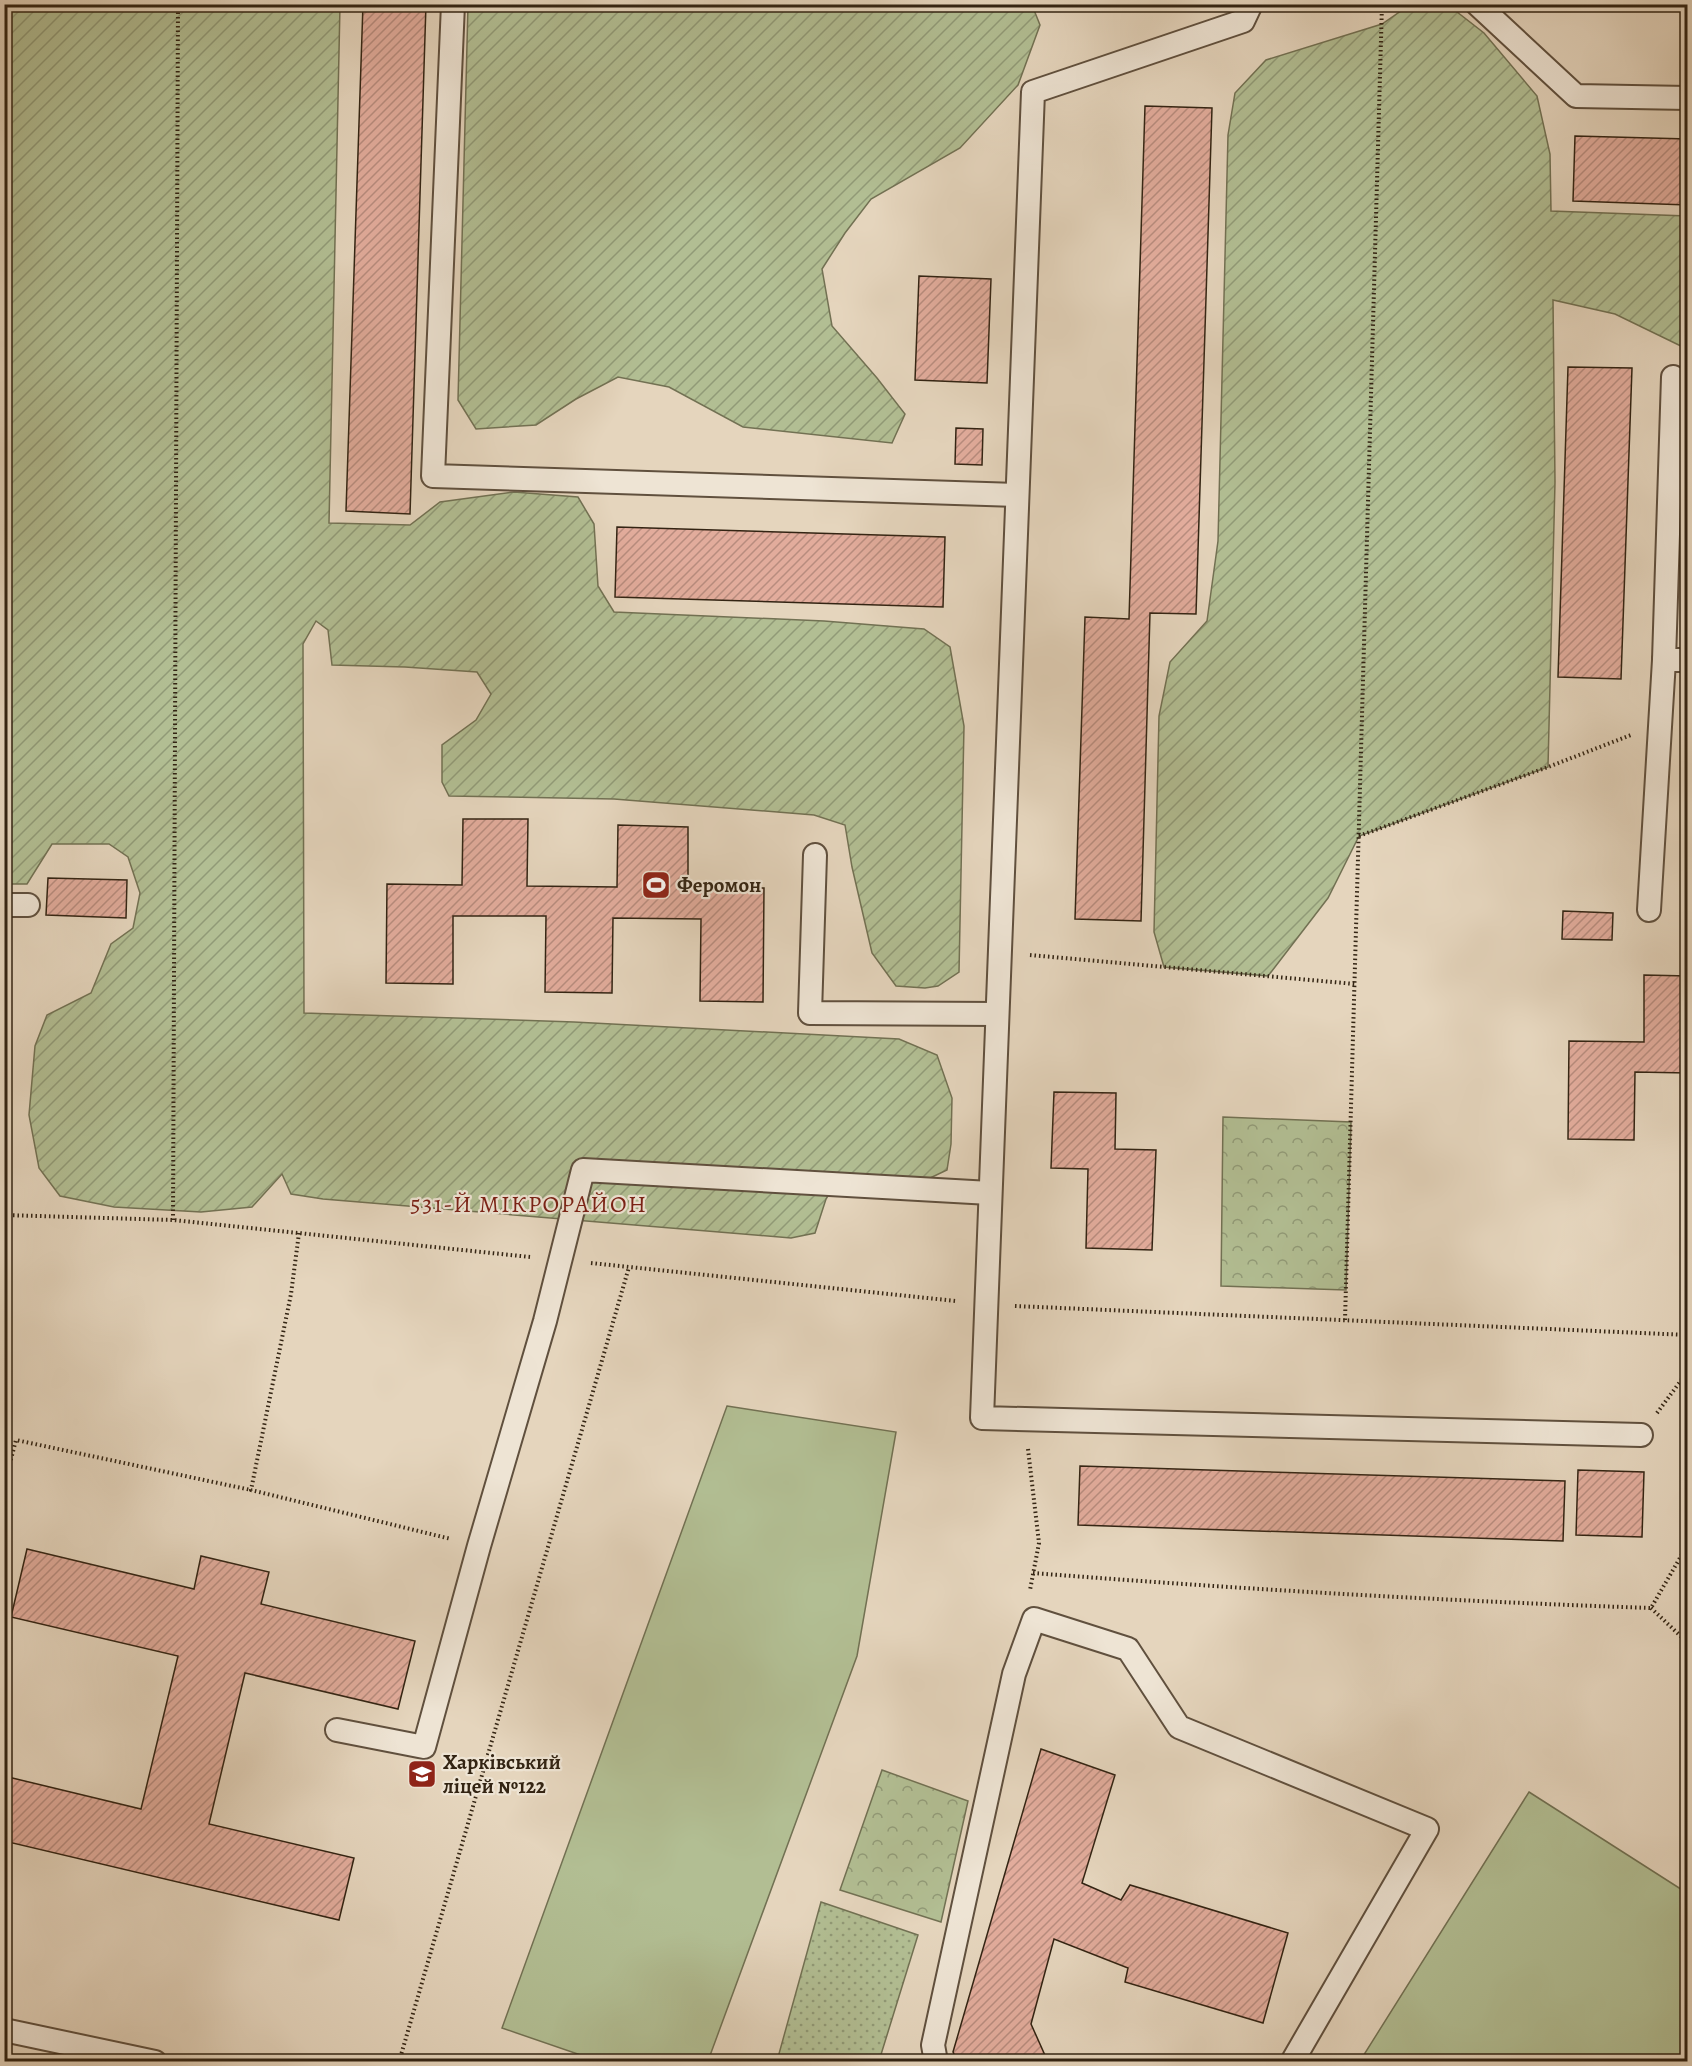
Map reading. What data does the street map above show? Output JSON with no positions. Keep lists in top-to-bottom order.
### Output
{
  "districts": ["531-Й МІКРОРАЙОН"],
  "places": {
    "sports": ["Феромон"],
    "school or university": ["Харківський ліцей №122"]
  }
}
